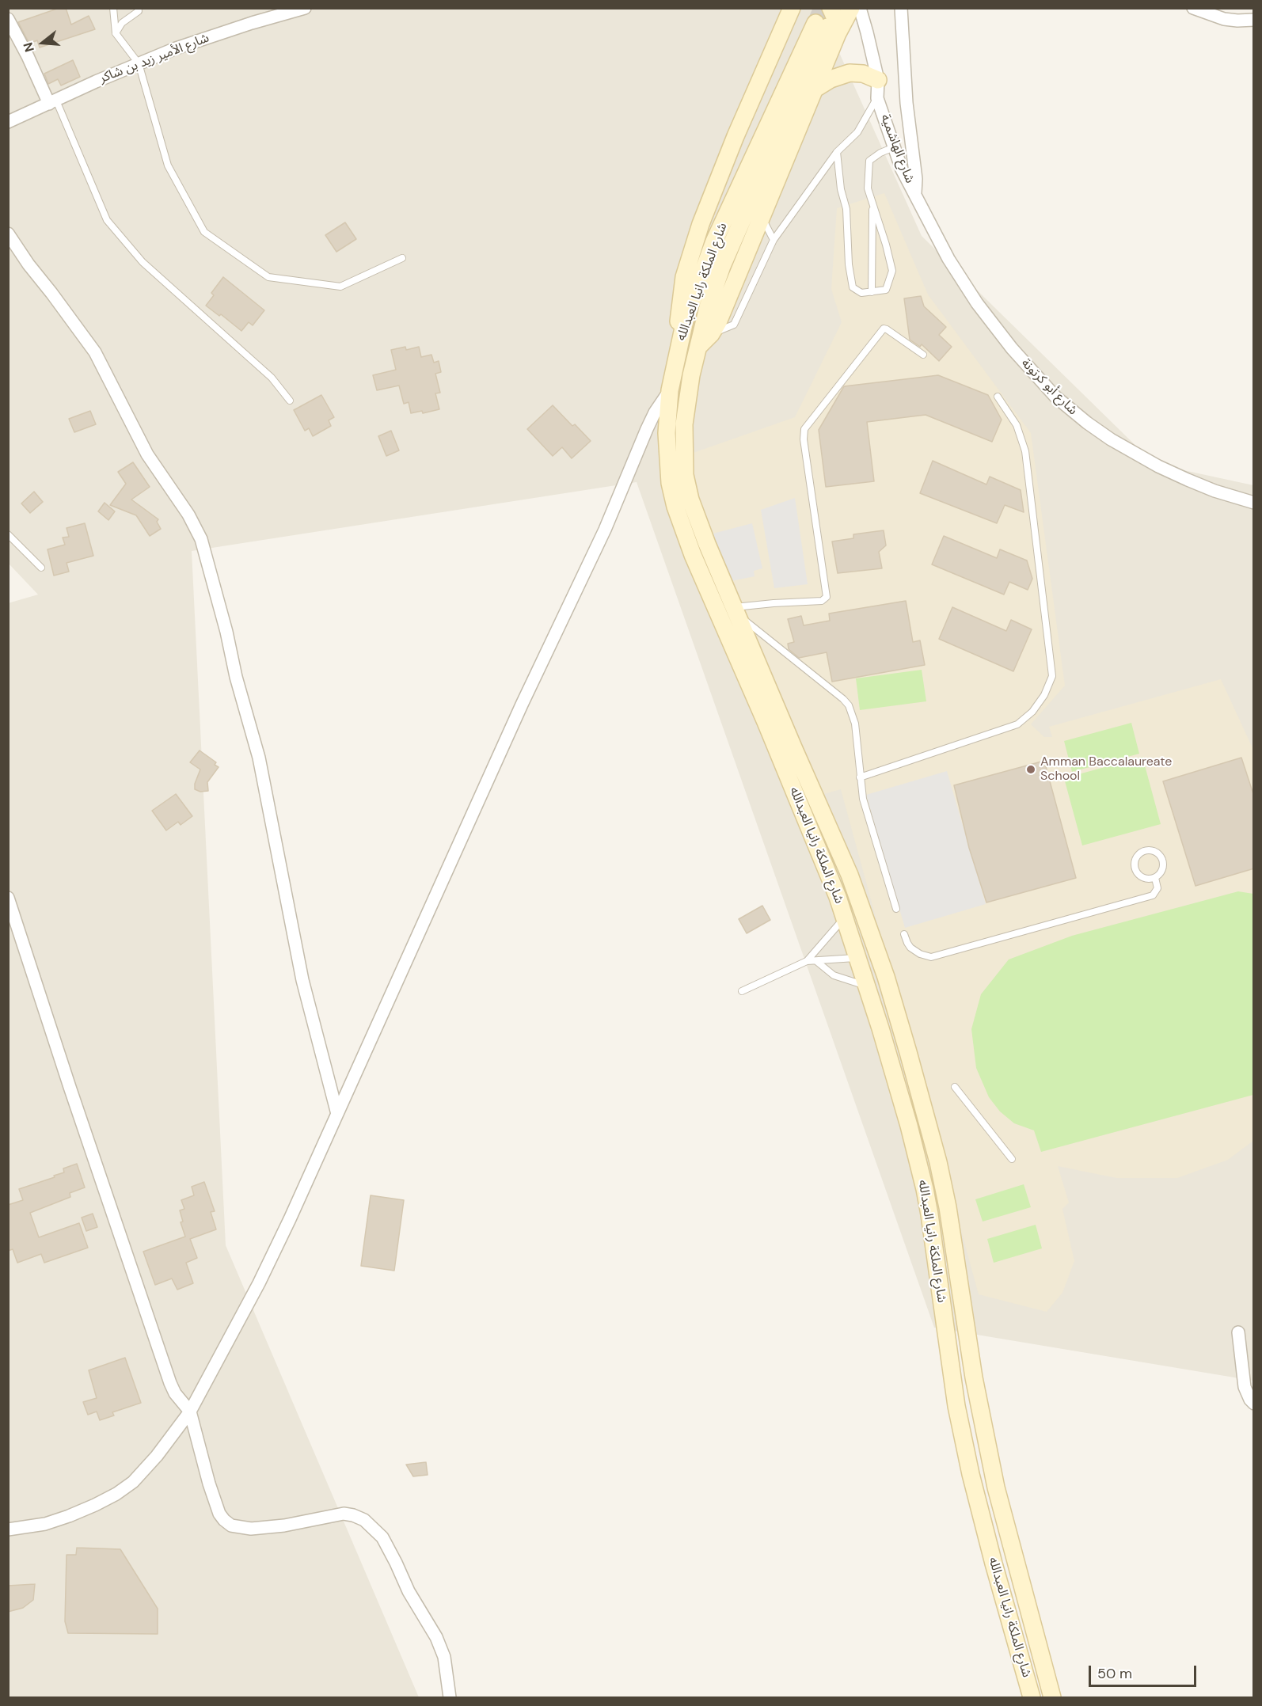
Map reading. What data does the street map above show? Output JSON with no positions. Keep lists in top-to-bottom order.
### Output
{
  "streets": {
    "main road": ["شارع الملكة رانيا العبدالله"],
    "street": ["شارع الأمير زيد بن شاكر", "شارع الهاشمية", "شارع أبو كرتونة"]
  },
  "crossings": [
    ["شارع الهاشمية", "شارع أبو كرتونة"]
  ],
  "places": ["Amman Baccalaureate School"],
  "scale_bar": "50 m",
  "north": "left"
}
